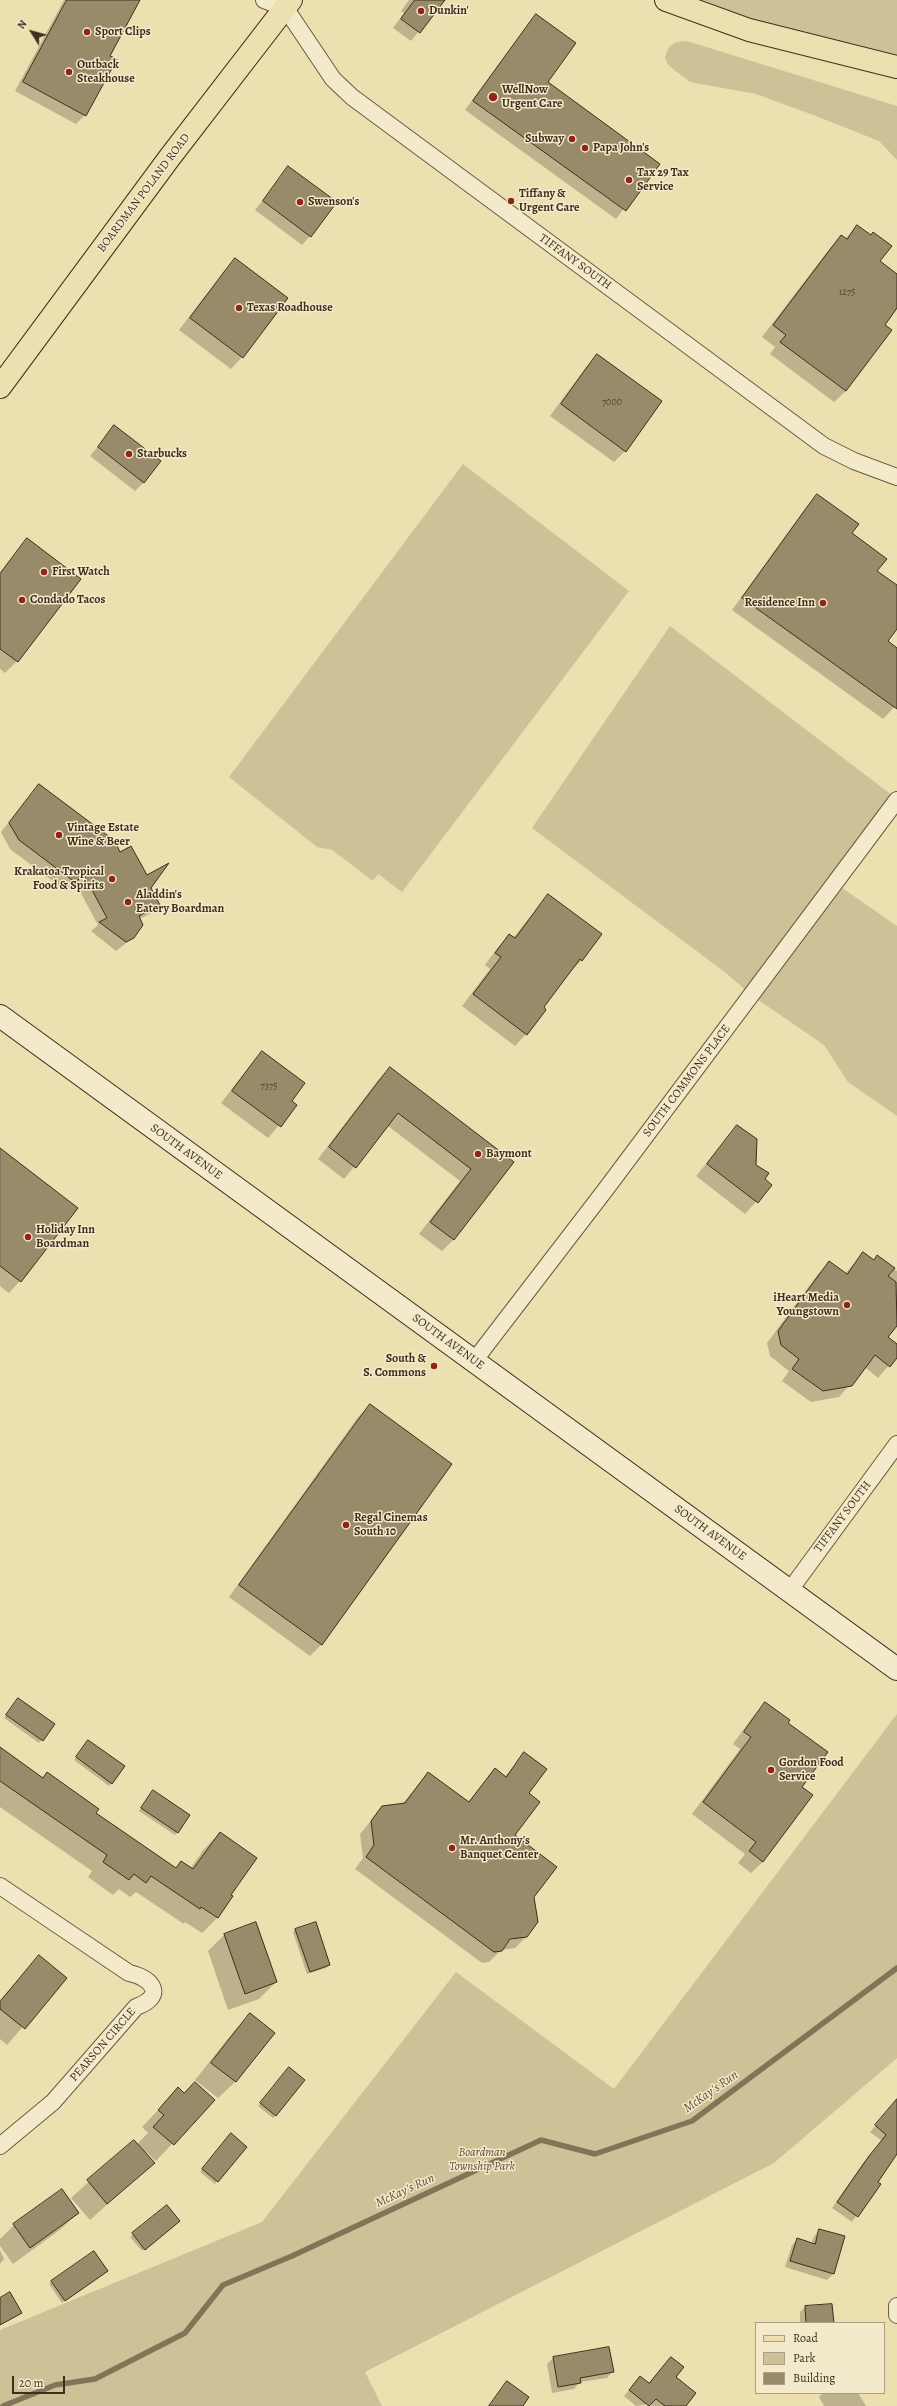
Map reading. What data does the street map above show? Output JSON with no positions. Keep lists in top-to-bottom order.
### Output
{
  "streets": {
    "main road": ["BOARDMAN POLAND ROAD", "SOUTH AVENUE"],
    "street": ["TIFFANY SOUTH", "SOUTH COMMONS PLACE", "PEARSON CIRCLE"]
  },
  "crossings": [
    ["BOARDMAN POLAND ROAD", "TIFFANY SOUTH"],
    ["TIFFANY SOUTH", "SOUTH AVENUE"],
    ["SOUTH COMMONS PLACE", "SOUTH AVENUE"]
  ],
  "water": ["McKay's Run"],
  "parks": ["Boardman Township Park"],
  "places": [
    "Dunkin'",
    "Sport Clips",
    "Outback Steakhouse",
    "WellNow Urgent Care",
    "Subway",
    "Papa John's",
    "Tax 29 Tax Service",
    "Tiffany & Urgent Care",
    "Swenson's",
    "Texas Roadhouse",
    "Starbucks",
    "First Watch",
    "Condado Tacos",
    "Residence Inn",
    "Vintage Estate Wine & Beer",
    "Krakatoa Tropical Food & Spirits",
    "Aladdin's Eatery Boardman",
    "Baymont",
    "Holiday Inn Boardman",
    "iHeart Media Youngstown",
    "South & S. Commons",
    "Regal Cinemas South 10",
    "Gordon Food Service",
    "Mr. Anthony's Banquet Center"
  ],
  "house_numbers": ["1275", "7000", "7375"],
  "legend": ["Road", "Park", "Building"],
  "scale_bar": "20 m",
  "north": "top left"
}
